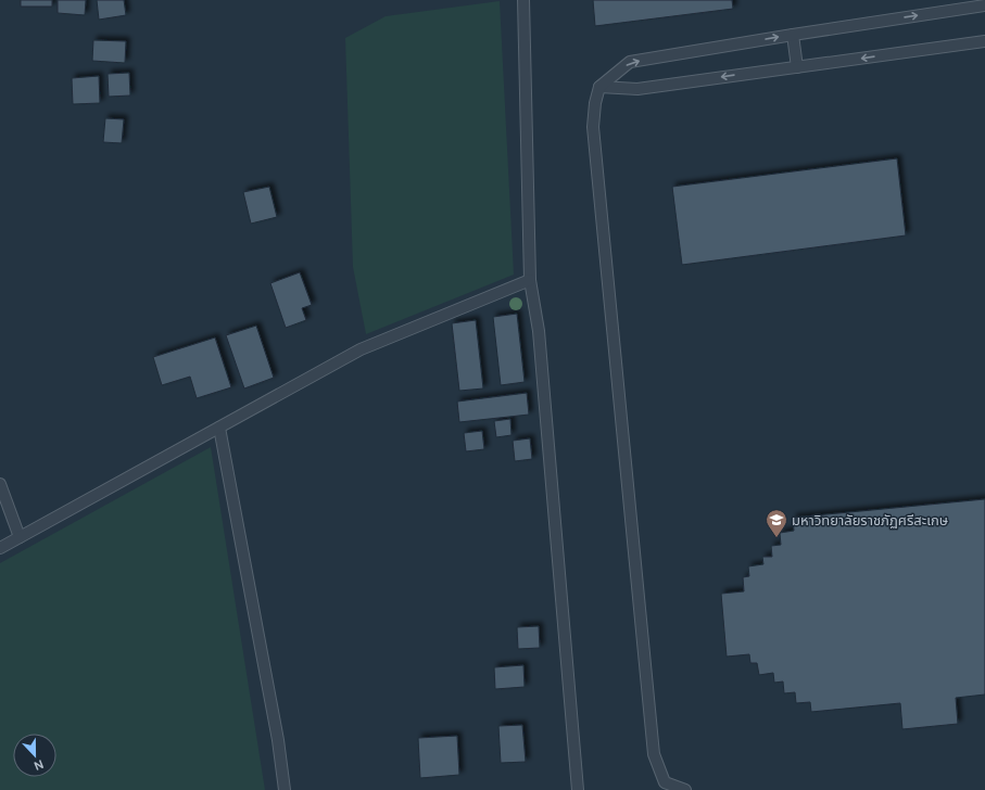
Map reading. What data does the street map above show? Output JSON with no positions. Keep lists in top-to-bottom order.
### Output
{
  "places": {
    "school or university": ["มหาวิทยาลัยราชภัฏศรีสะเกษ"]
  },
  "north": "bottom"
}
